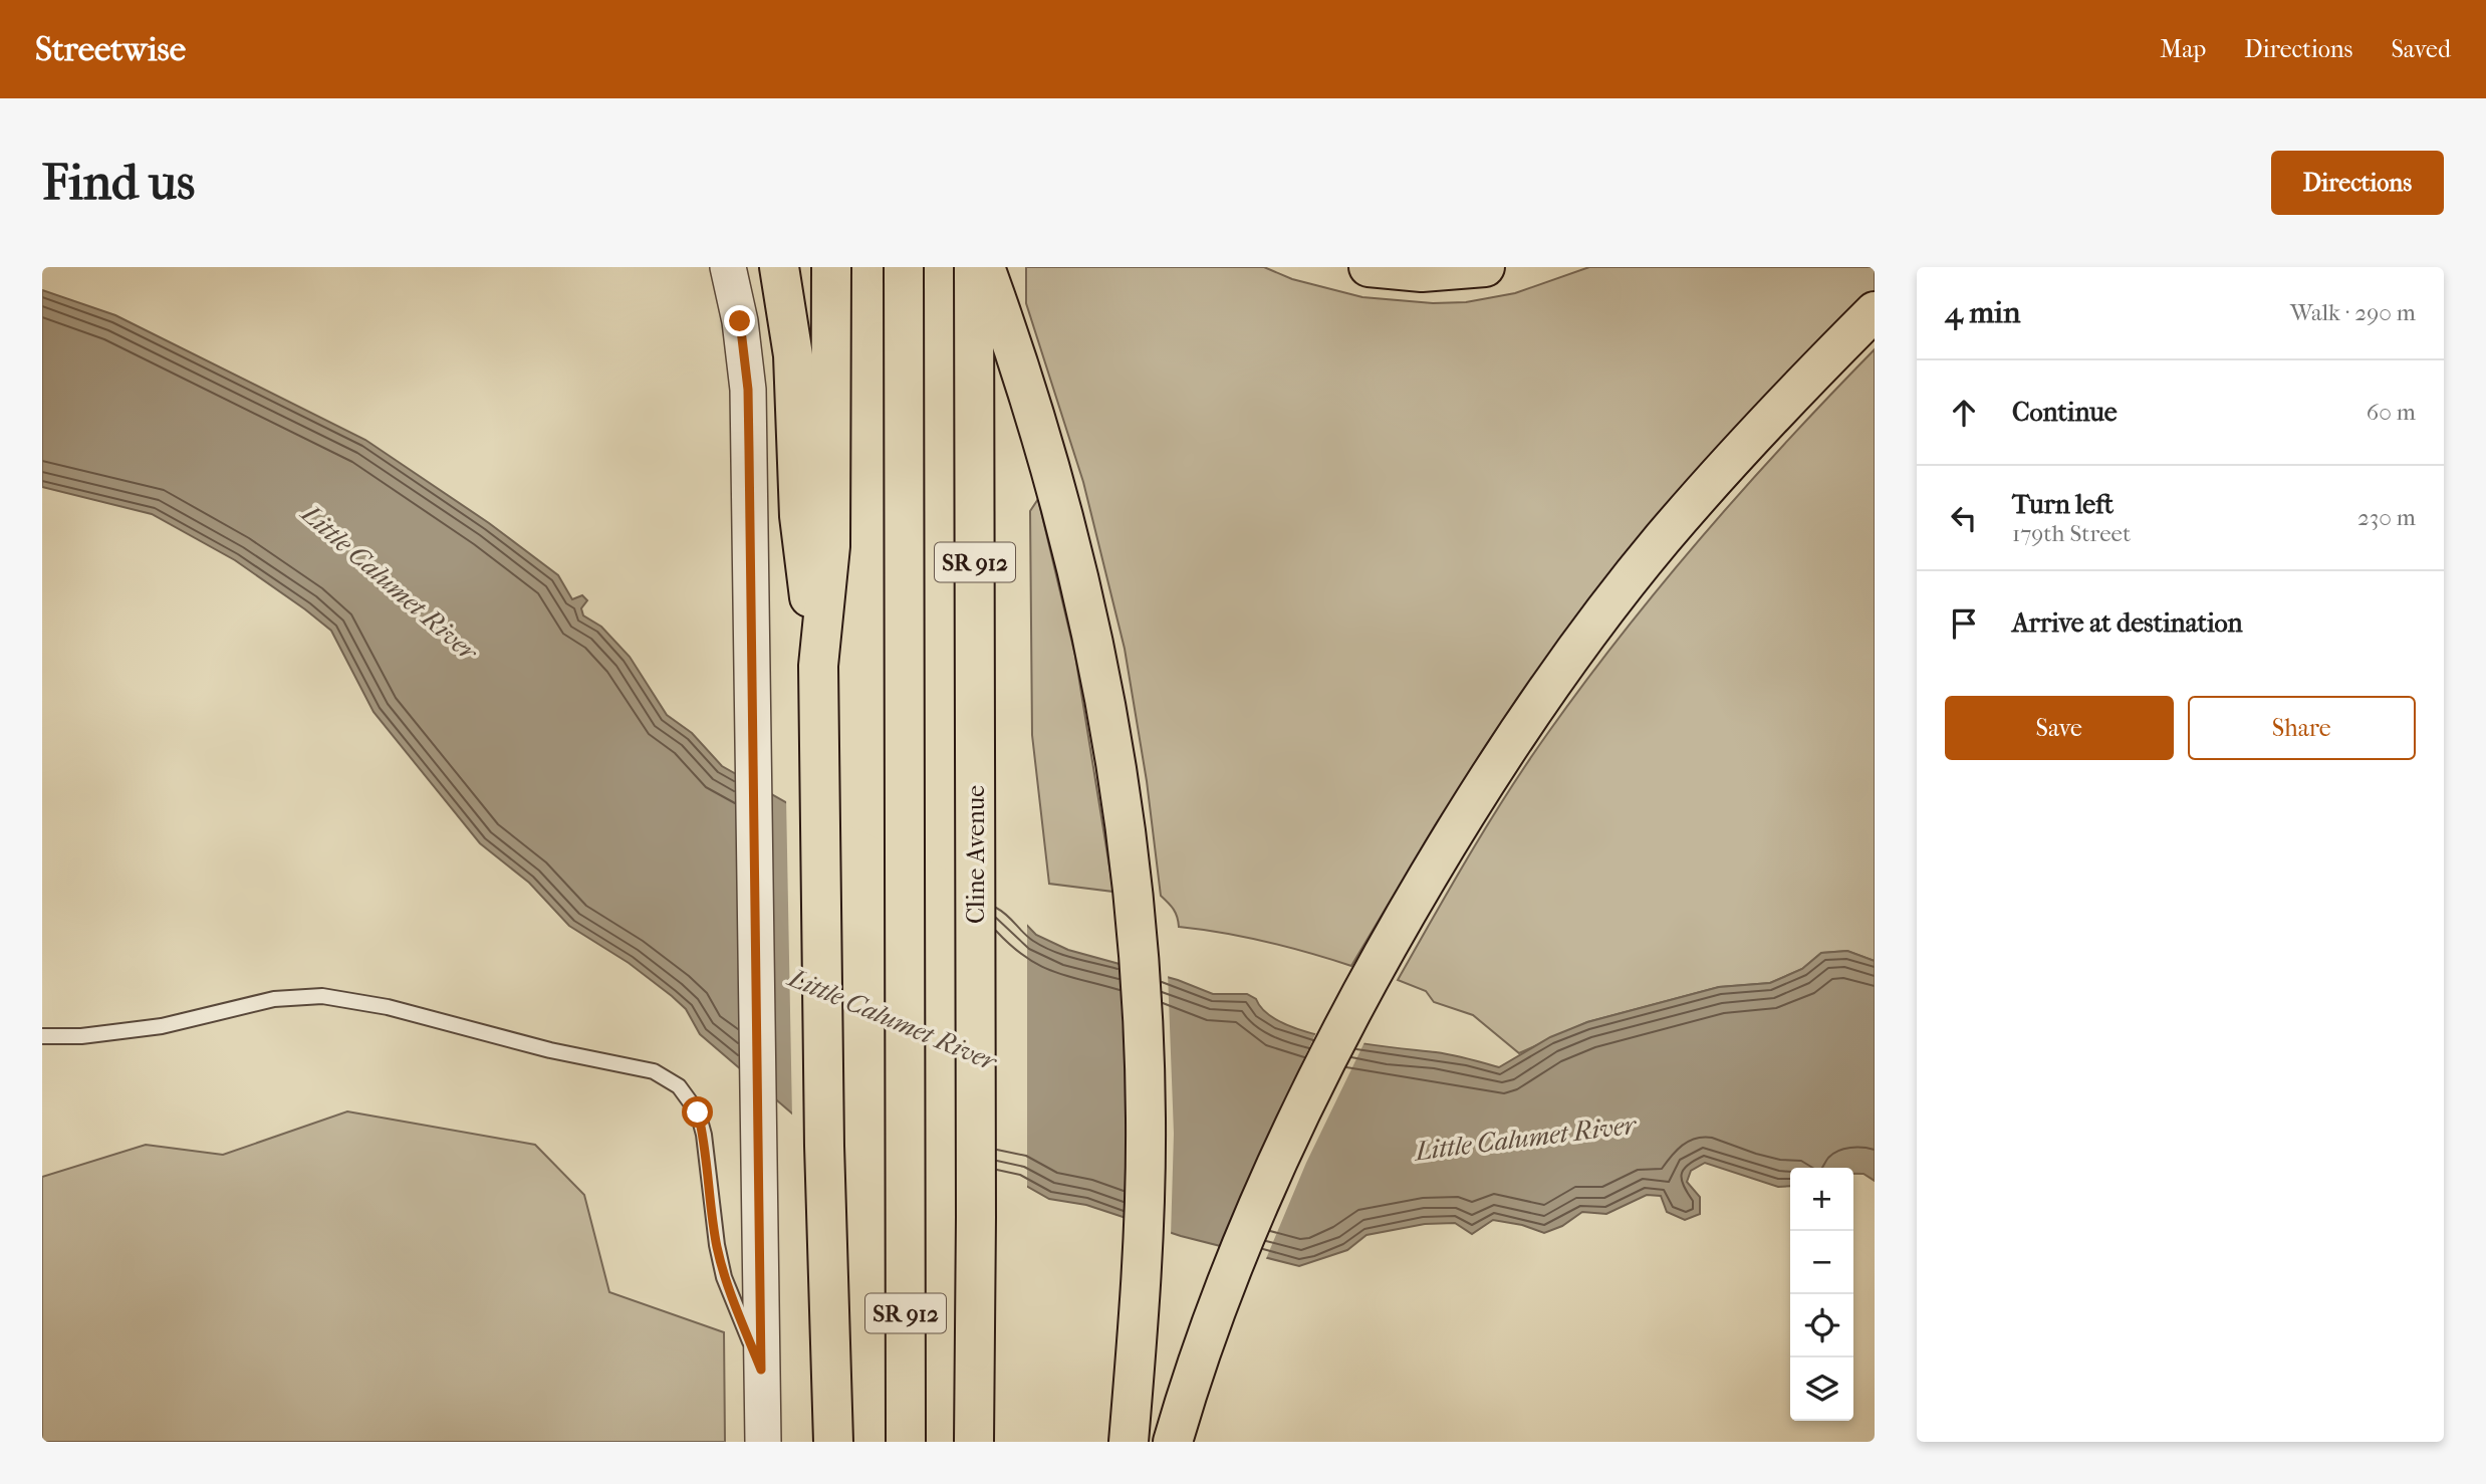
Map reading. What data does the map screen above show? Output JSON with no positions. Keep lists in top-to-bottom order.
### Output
{
  "streets": {
    "highway": ["SR 912", "Cline Avenue"]
  },
  "water": ["Little Calumet River"],
  "page": {
    "header": "Streetwise",
    "nav": ["Map", "Directions", "Saved"],
    "buttons": [
      "Directions",
      ["Save", "Share"]
    ],
    "title": "Find us",
    "heading": ["4 min", "Walk · 290 m"],
    "list": [
      ["Continue", "60 m"],
      ["Turn left", "179th Street", "230 m"],
      "Arrive at destination"
    ],
    "map_buttons": ["+", "−"]
  }
}
